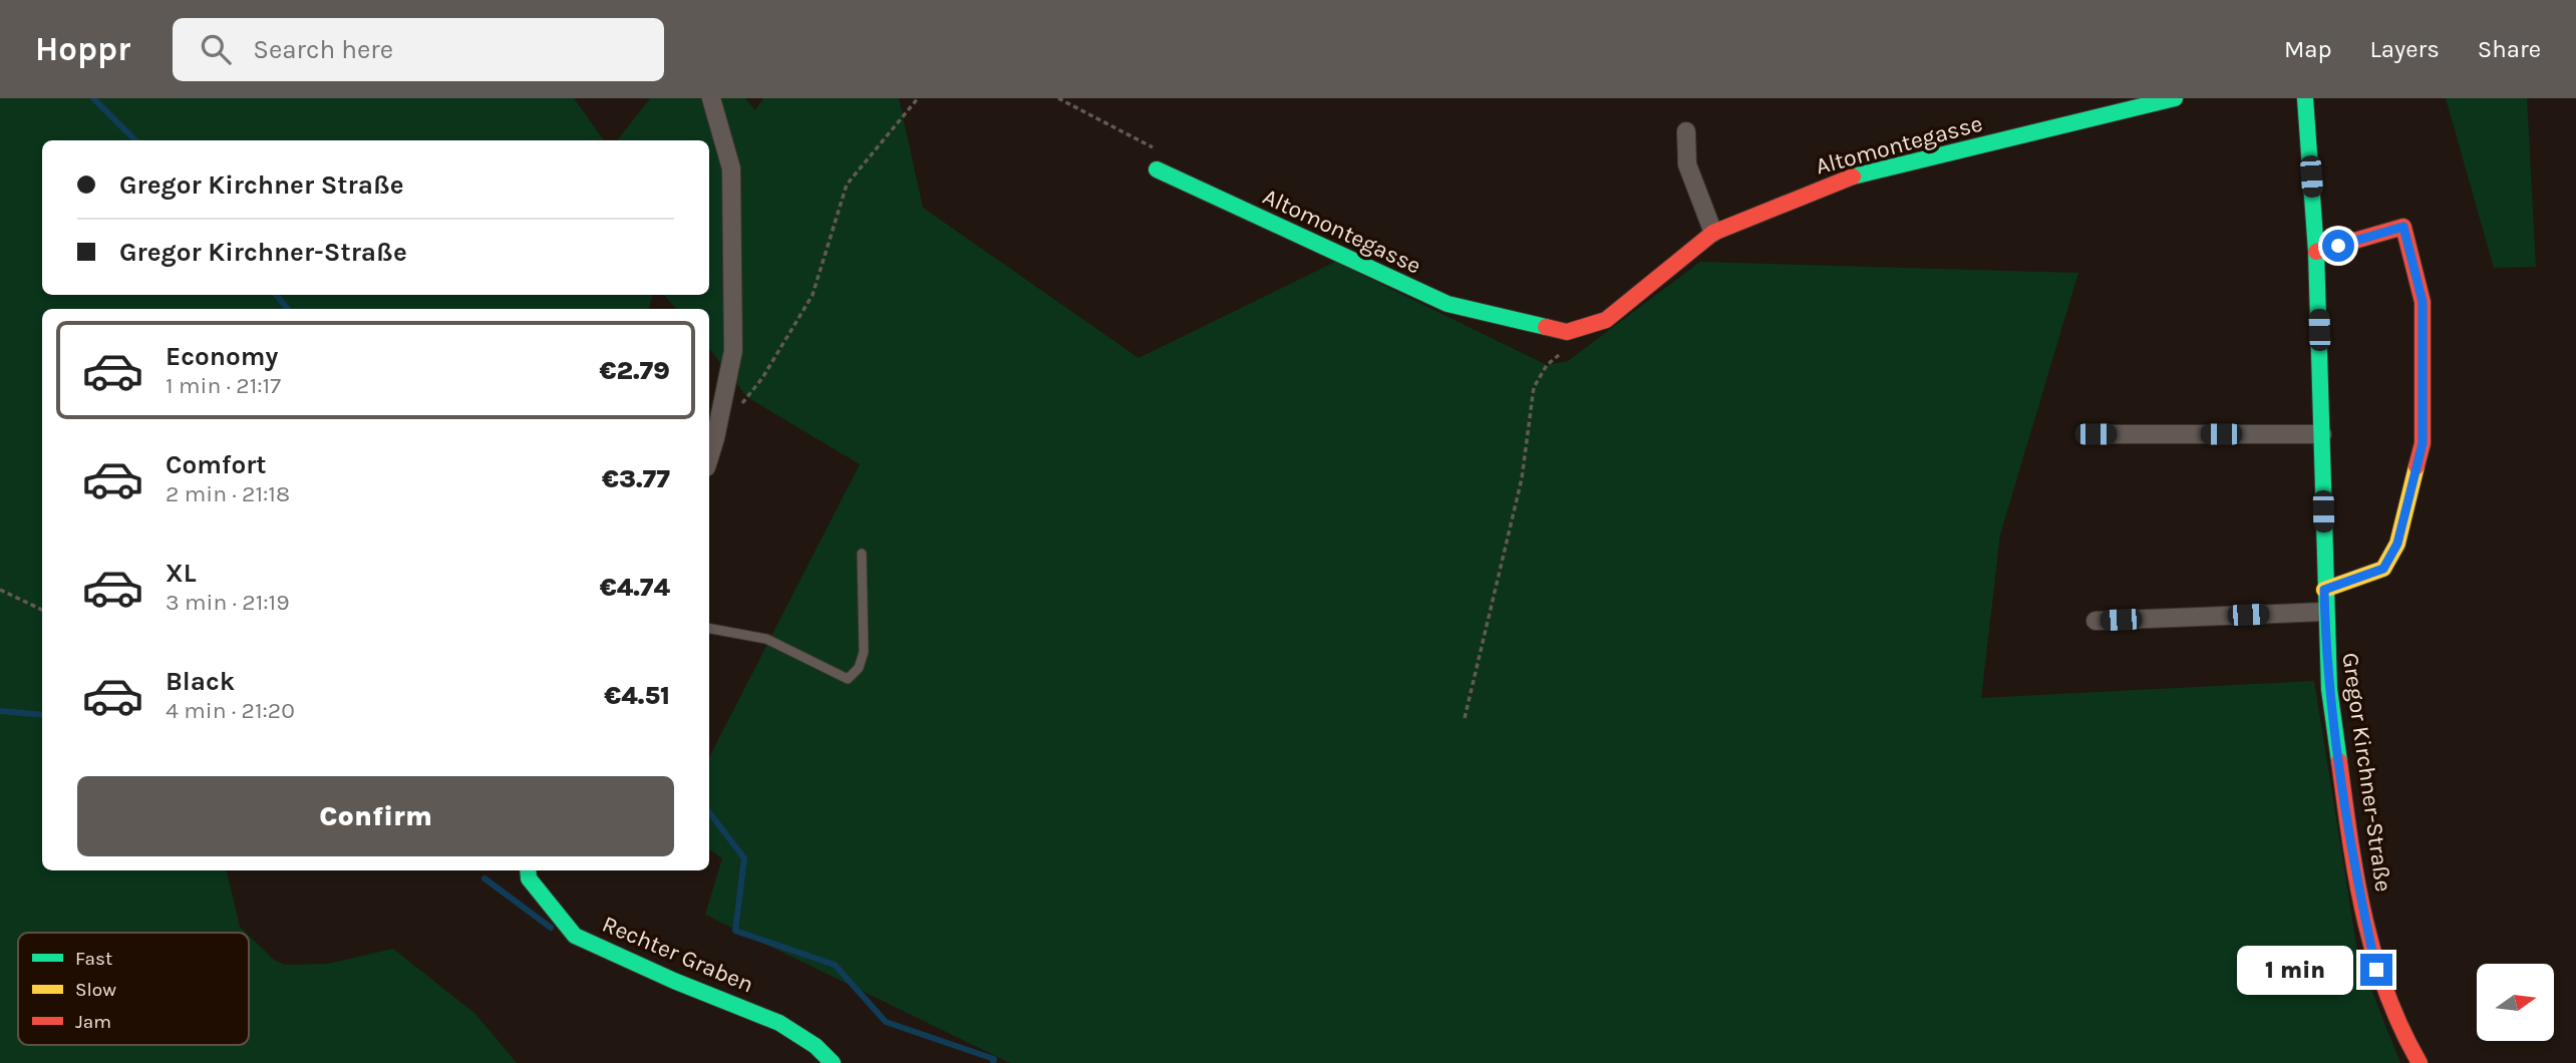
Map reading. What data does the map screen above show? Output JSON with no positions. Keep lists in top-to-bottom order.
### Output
{
  "streets": {
    "street": ["Altomontegasse", "Gregor Kirchner-Straße", "Rechter Graben"]
  },
  "legend": ["Fast", "Slow", "Jam"],
  "north": "right",
  "page": {
    "header": "Hoppr",
    "search": "Search here",
    "nav": ["Map", "Layers", "Share"],
    "banner": ["Gregor Kirchner Straße", "Gregor Kirchner-Straße"],
    "list": [
      {
        "name": "Economy",
        "note": "1 min · 21:17",
        "value": "€2.79"
      },
      {
        "name": "Comfort",
        "note": "2 min · 21:18",
        "value": "€3.77"
      },
      {
        "name": "XL",
        "note": "3 min · 21:19",
        "value": "€4.74"
      },
      {
        "name": "Black",
        "note": "4 min · 21:20",
        "value": "€4.51"
      }
    ],
    "buttons": "Confirm",
    "bubble": "1 min"
  }
}
